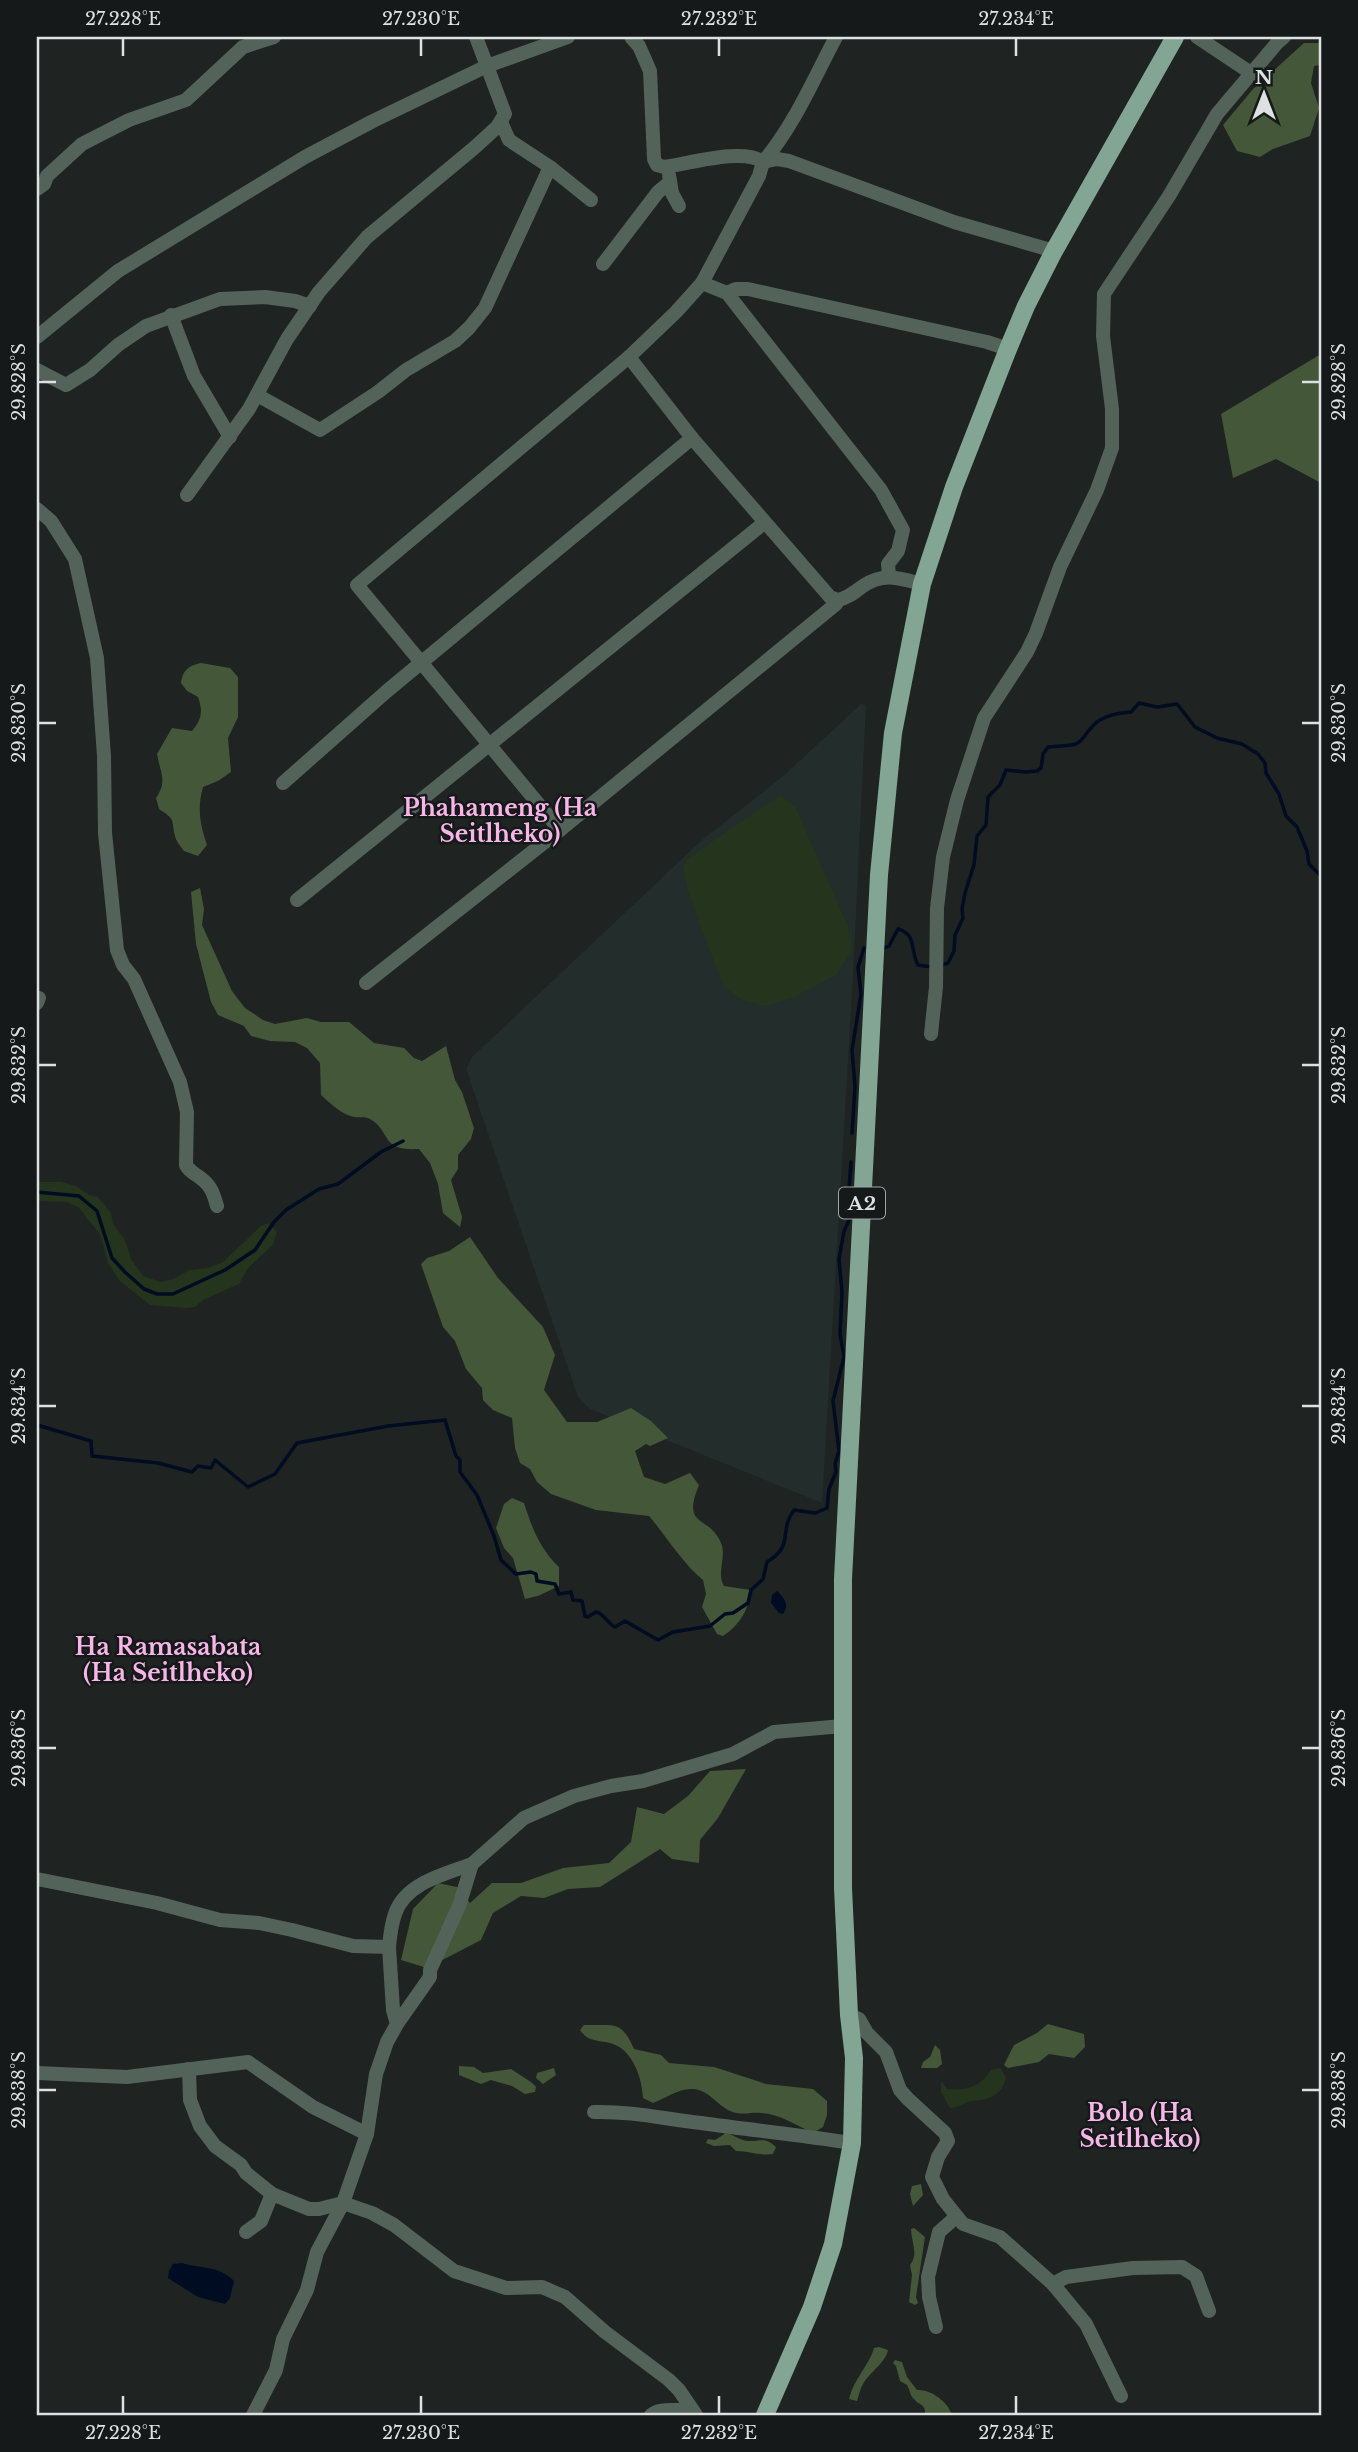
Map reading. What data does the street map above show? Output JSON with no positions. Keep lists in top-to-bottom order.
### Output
{
  "streets": {
    "main road": ["A2"]
  },
  "districts": ["Phahameng (Ha Seitlheko)", "Ha Ramasabata (Ha Seitlheko)", "Bolo (Ha Seitlheko)"],
  "north": "top",
  "coordinates": [
    "27.228°E",
    "27.230°E",
    "27.232°E",
    "27.234°E",
    "29.828°S",
    "29.830°S",
    "29.832°S",
    "29.834°S",
    "29.836°S",
    "29.838°S"
  ]
}
